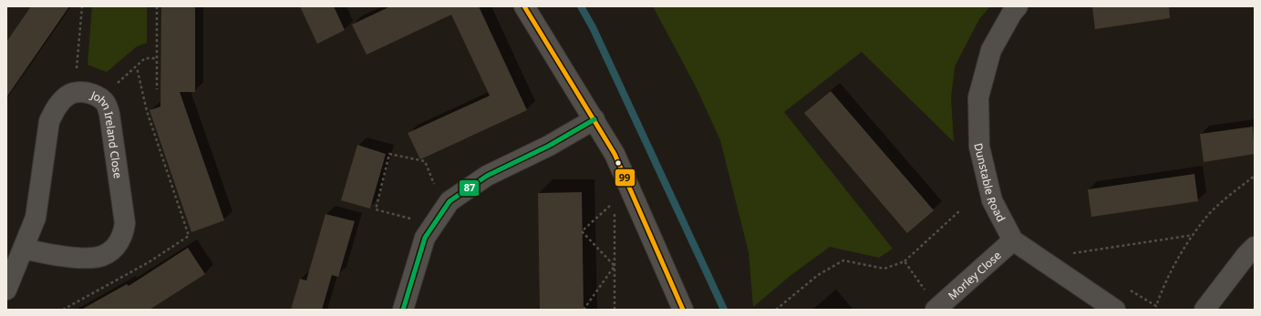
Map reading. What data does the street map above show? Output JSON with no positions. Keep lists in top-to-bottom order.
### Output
{
  "streets": {
    "street": ["John Ireland Close", "Dunstable Road", "Morley Close"]
  },
  "crossings": [
    ["Dunstable Road", "Morley Close"]
  ],
  "lines": ["transit line 99", "transit line 87"]
}
